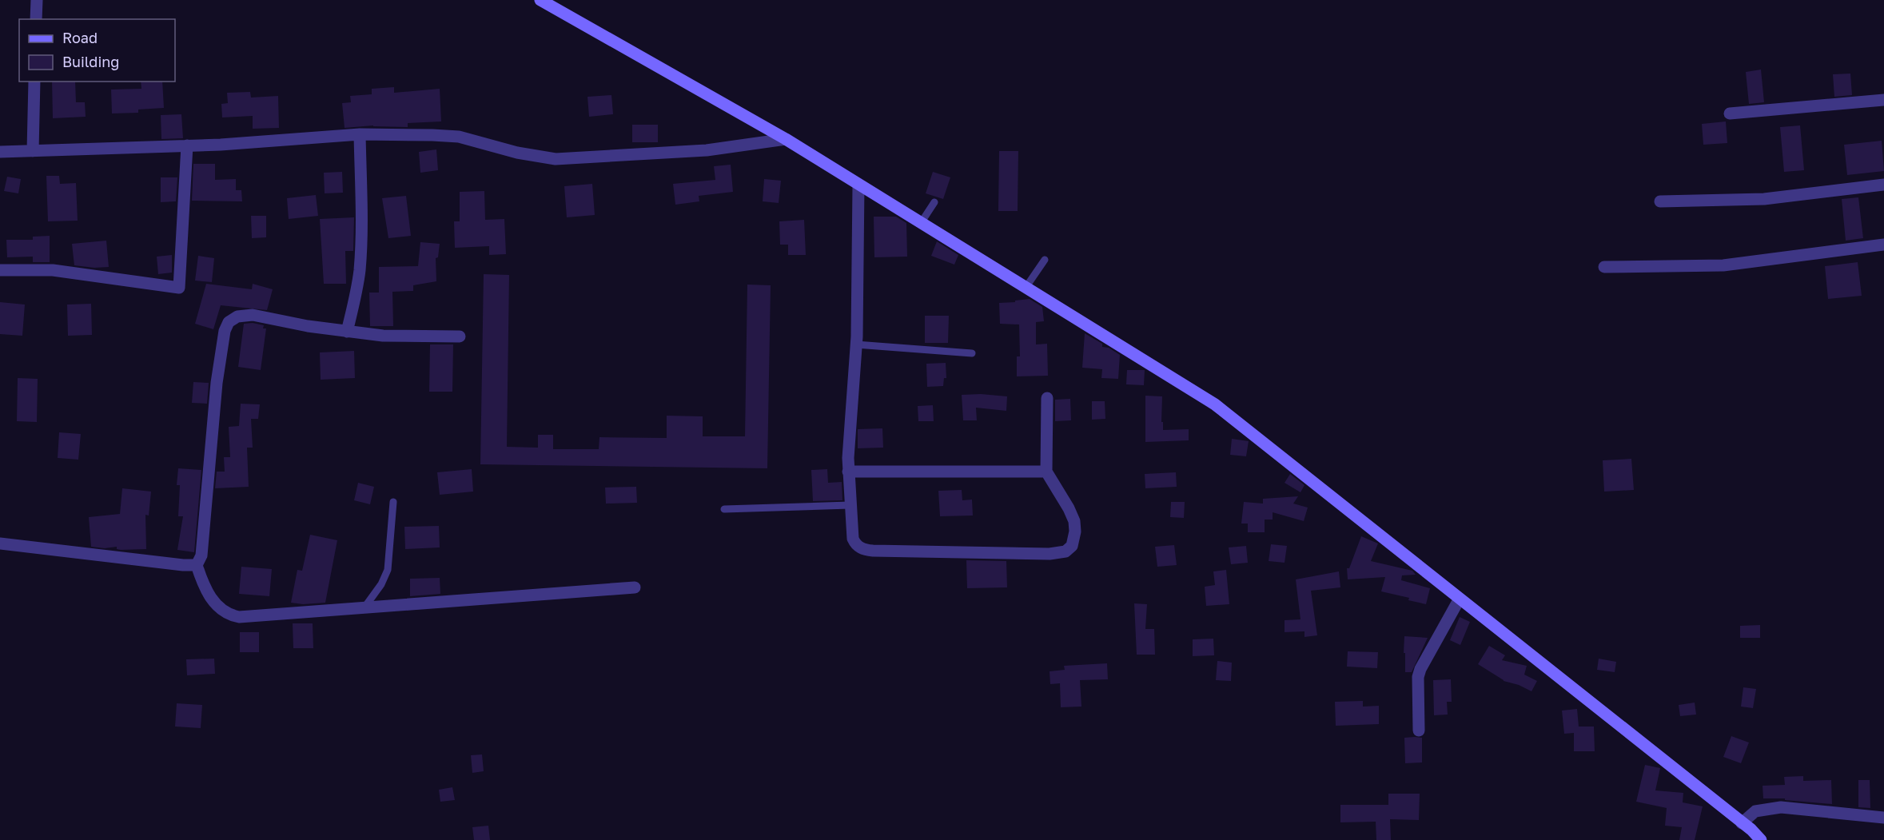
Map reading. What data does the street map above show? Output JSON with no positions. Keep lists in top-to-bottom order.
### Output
{
  "legend": ["Road", "Building"]
}
